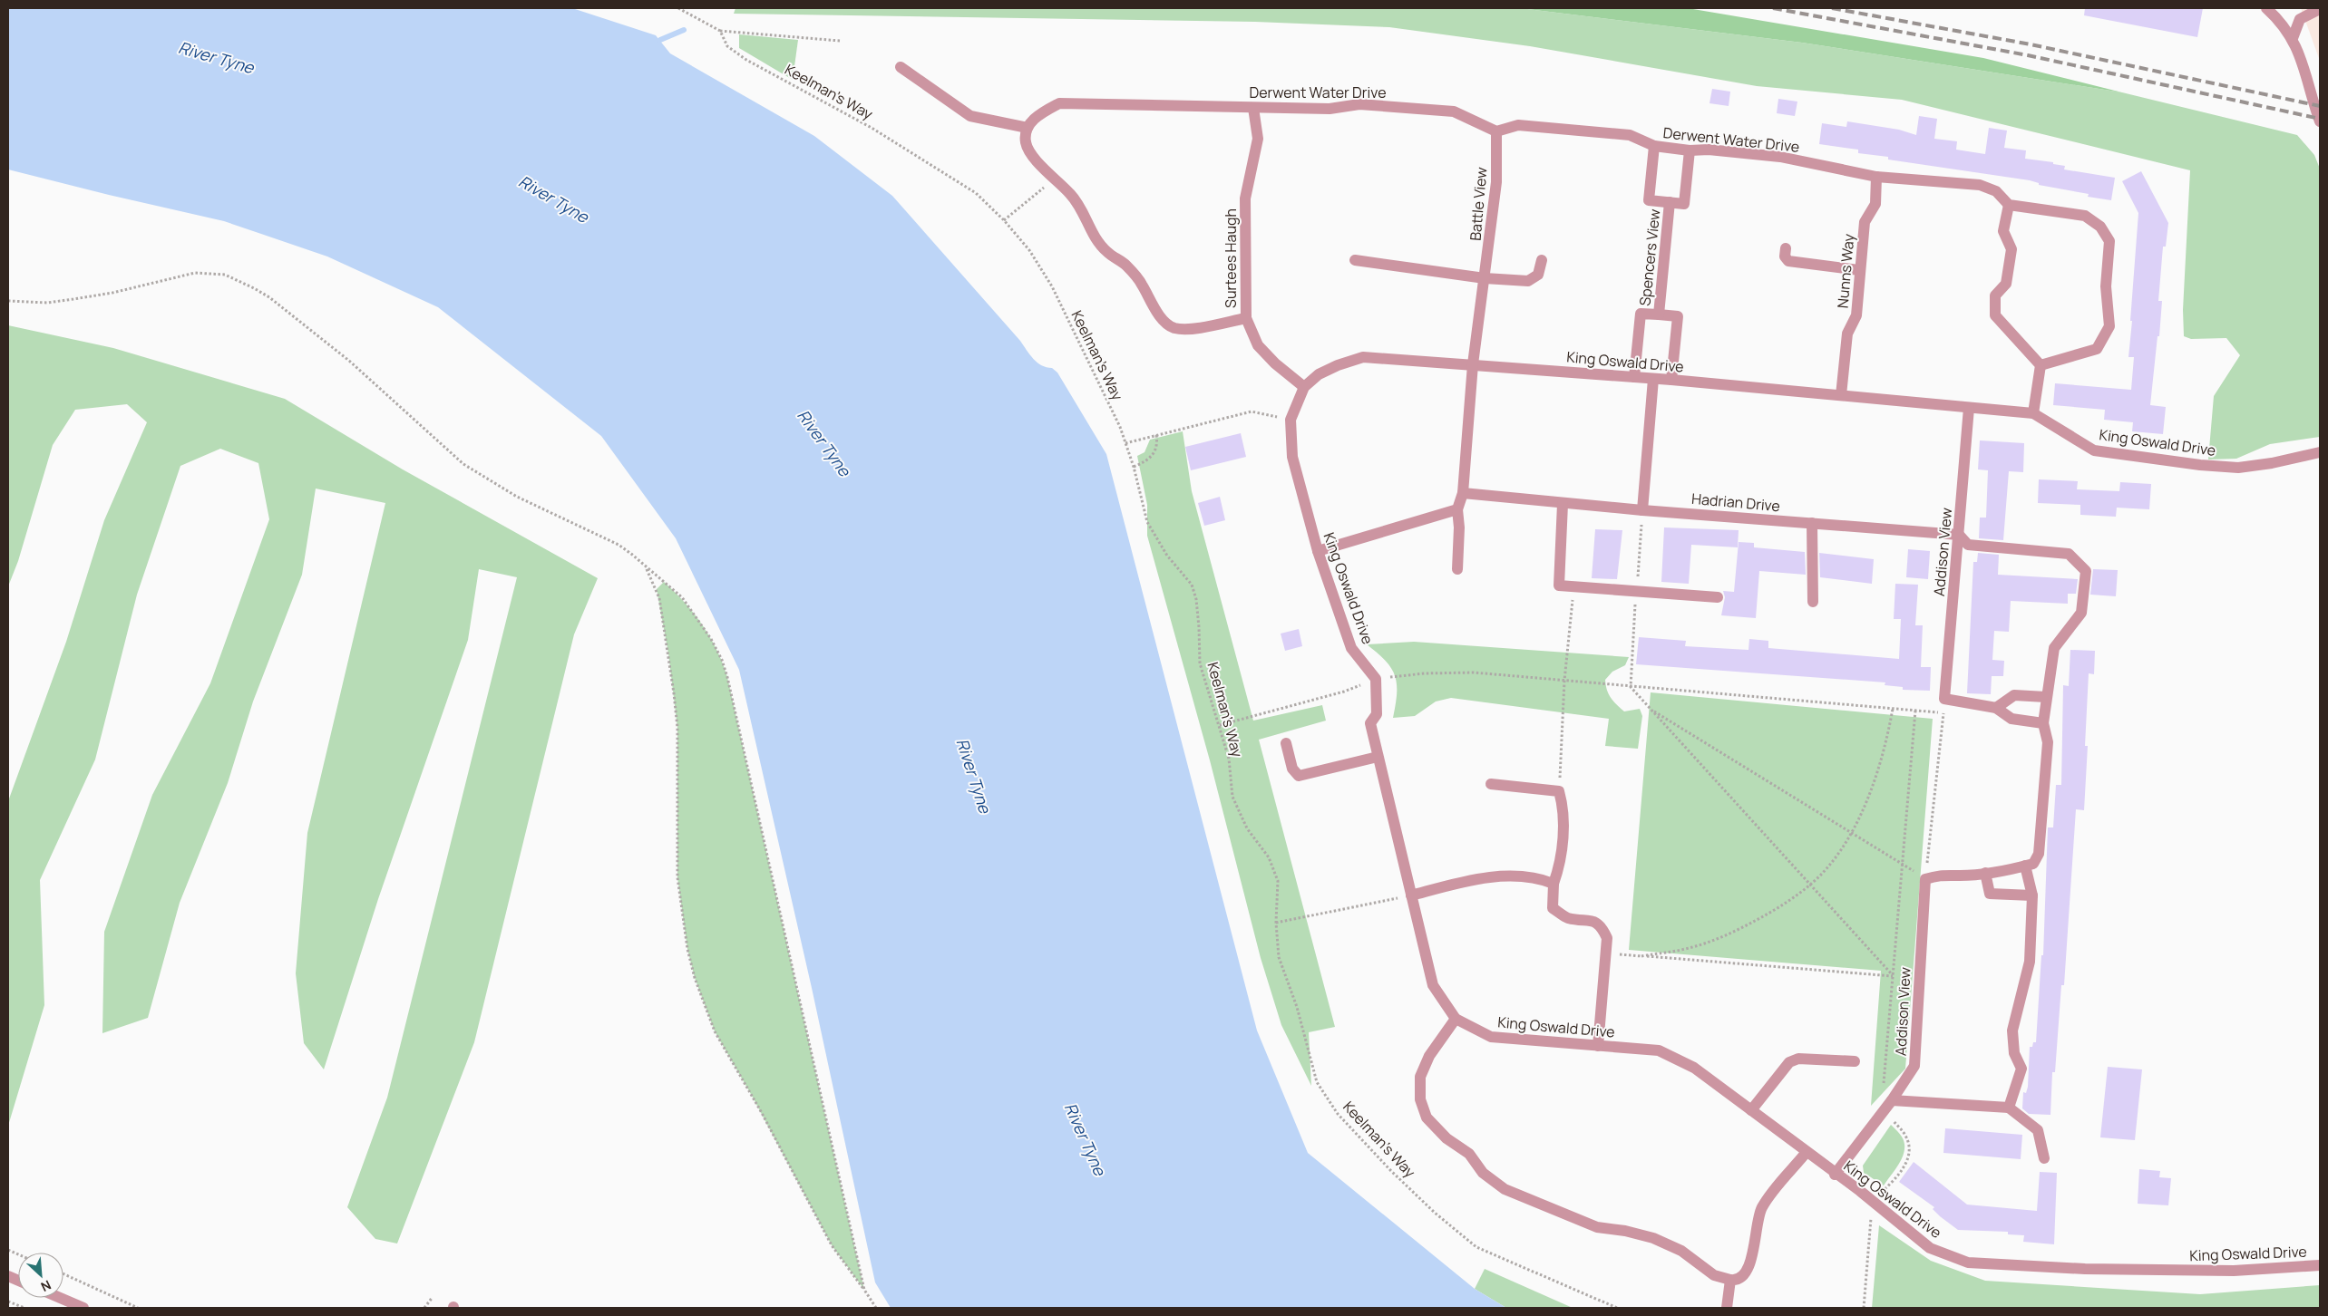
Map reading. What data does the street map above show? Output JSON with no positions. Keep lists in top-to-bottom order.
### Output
{
  "streets": {
    "street": [
      "Derwent Water Drive",
      "Battle View",
      "Spencers View",
      "Surtees Haugh",
      "Nunns Way",
      "King Oswald Drive",
      "Hadrian Drive",
      "Addison View"
    ],
    "path": ["Keelman's Way"]
  },
  "crossings": [
    ["Derwent Water Drive", "Battle View"],
    ["Derwent Water Drive", "Spencers View"],
    ["Derwent Water Drive", "Surtees Haugh"],
    ["Derwent Water Drive", "Nunns Way"],
    ["Battle View", "King Oswald Drive"],
    ["Battle View", "Hadrian Drive"],
    ["Spencers View", "King Oswald Drive"],
    ["Surtees Haugh", "King Oswald Drive"],
    ["Nunns Way", "King Oswald Drive"],
    ["King Oswald Drive", "Addison View"],
    ["Hadrian Drive", "Addison View"]
  ],
  "water": ["River Tyne"],
  "north": "bottom right"
}
